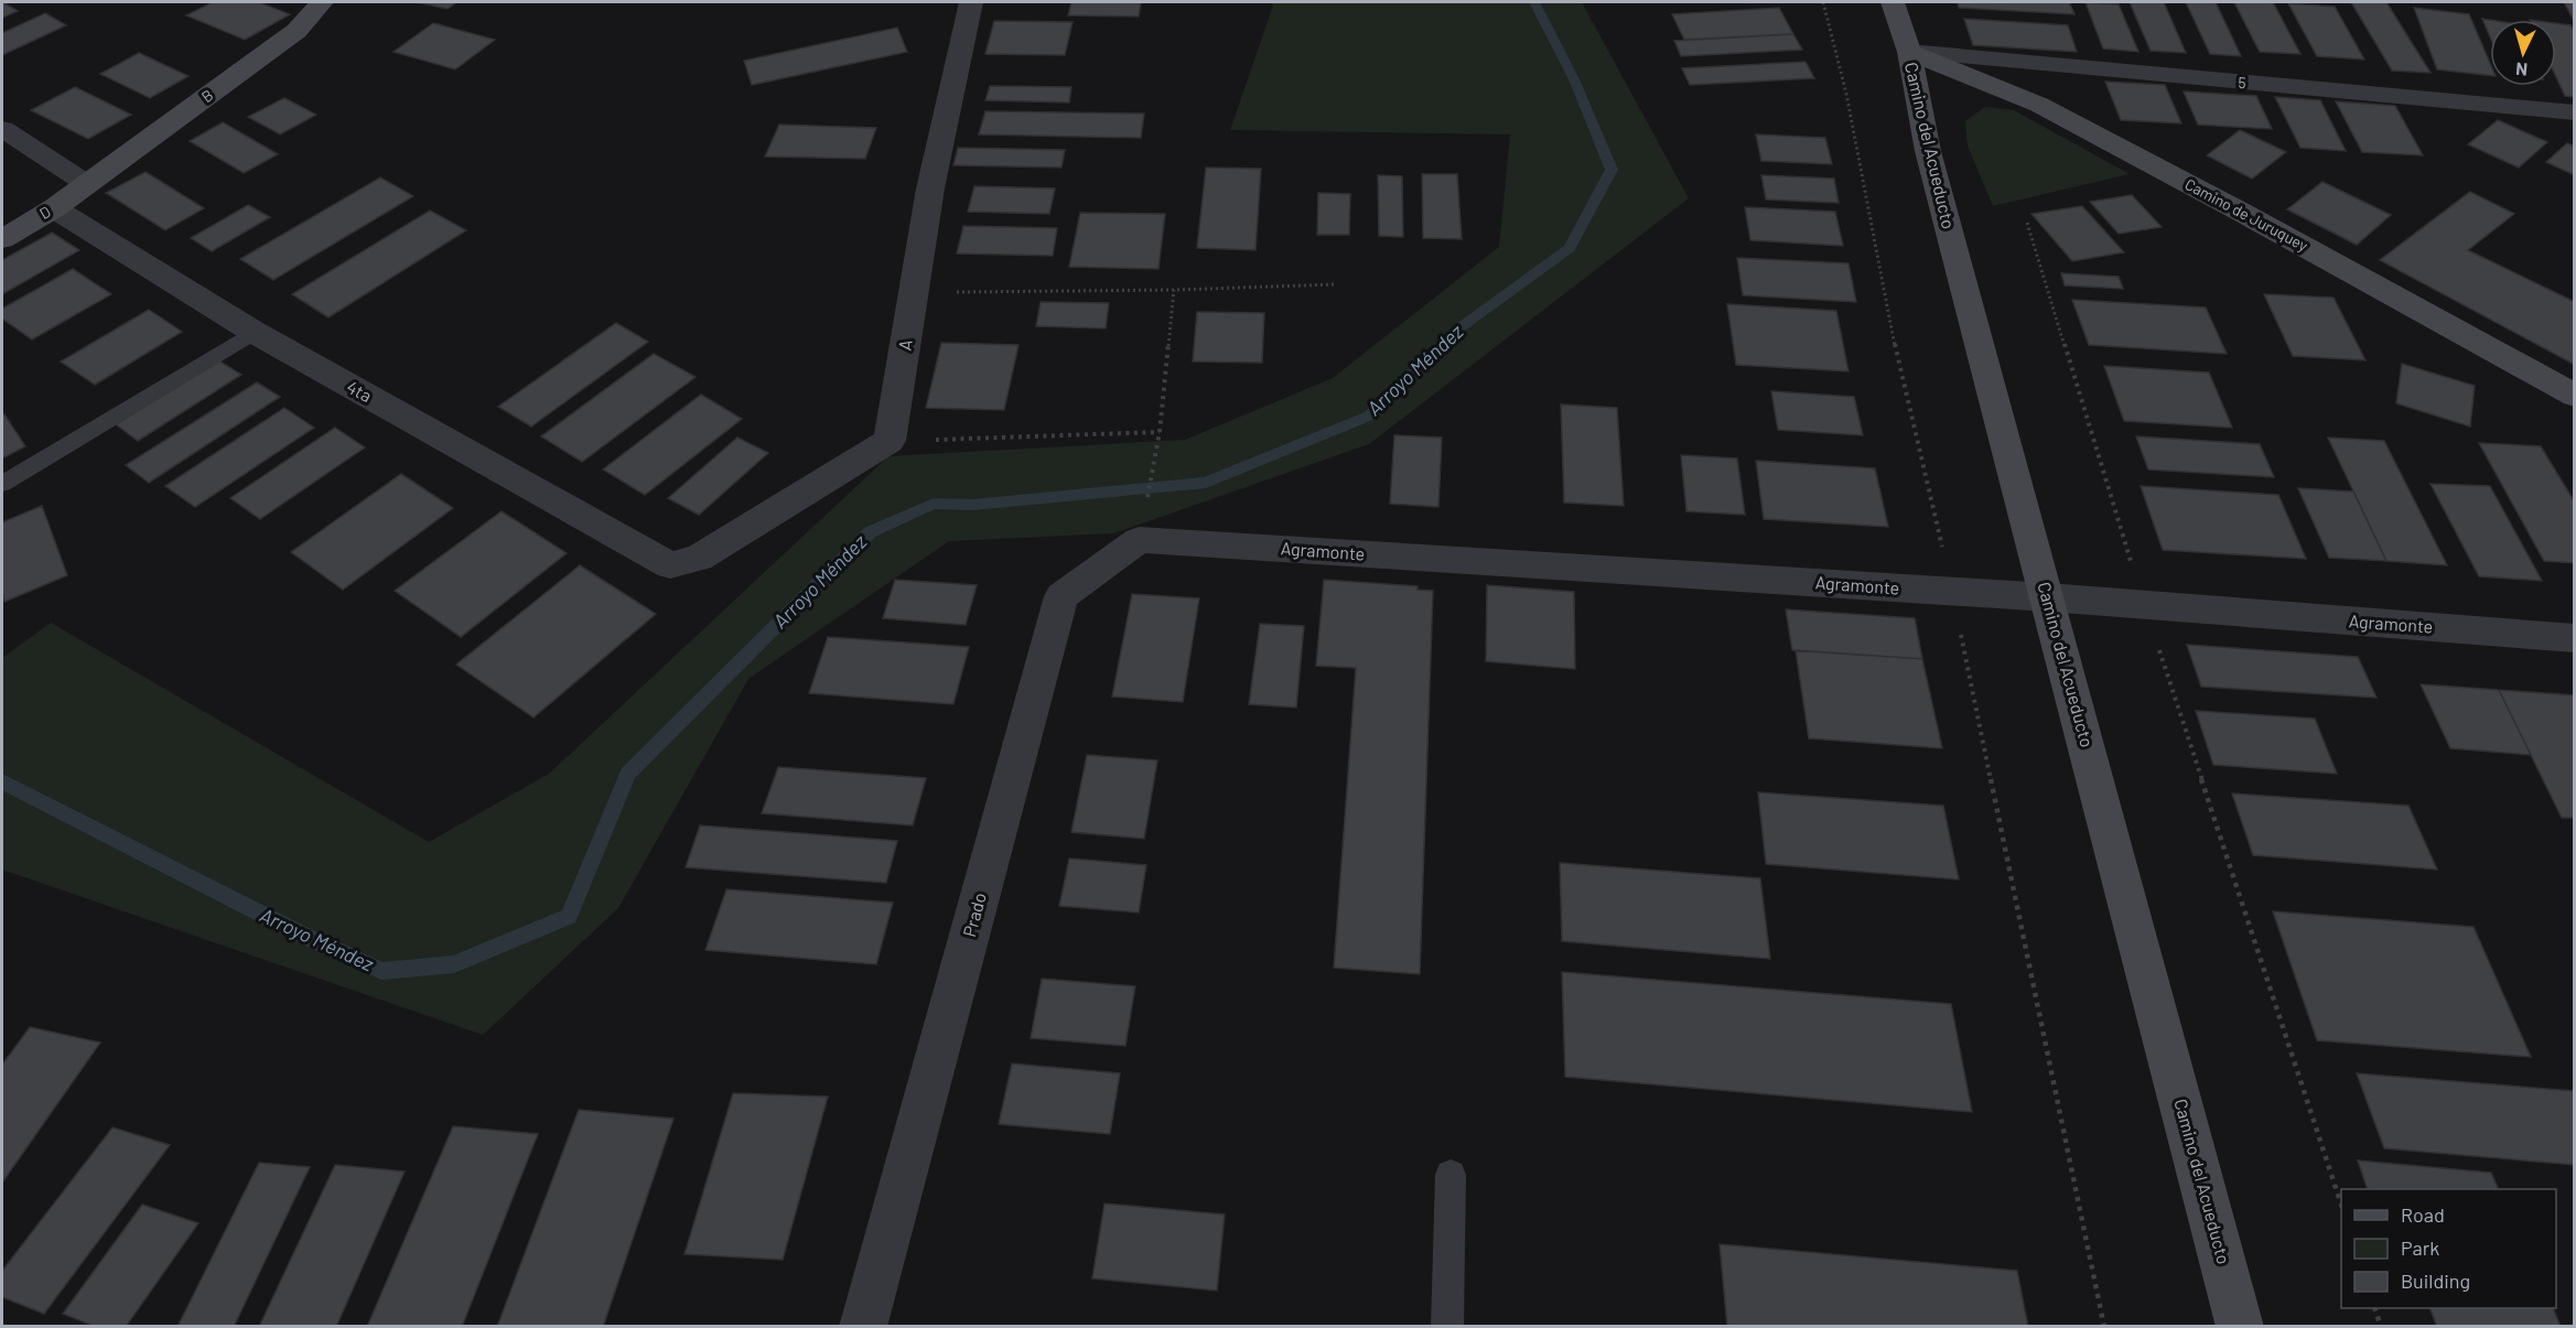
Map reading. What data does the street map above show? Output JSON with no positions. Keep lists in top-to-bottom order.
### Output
{
  "streets": {
    "main road": [
      "B",
      "Camino del Acueducto",
      "D",
      "Camino de Juruquey"
    ],
    "street": [
      "5",
      "A",
      "4ta",
      "Agramonte",
      "Prado"
    ]
  },
  "crossings": [
    ["5", "Camino del Acueducto"],
    ["5", "Camino de Juruquey"],
    ["B", "D"],
    ["Camino del Acueducto", "Camino de Juruquey"],
    ["Camino del Acueducto", "Agramonte"],
    ["D", "4ta"],
    ["A", "4ta"],
    ["Agramonte", "Prado"]
  ],
  "water": ["Arroyo Méndez"],
  "legend": ["Road", "Park", "Building"],
  "north": "bottom"
}
